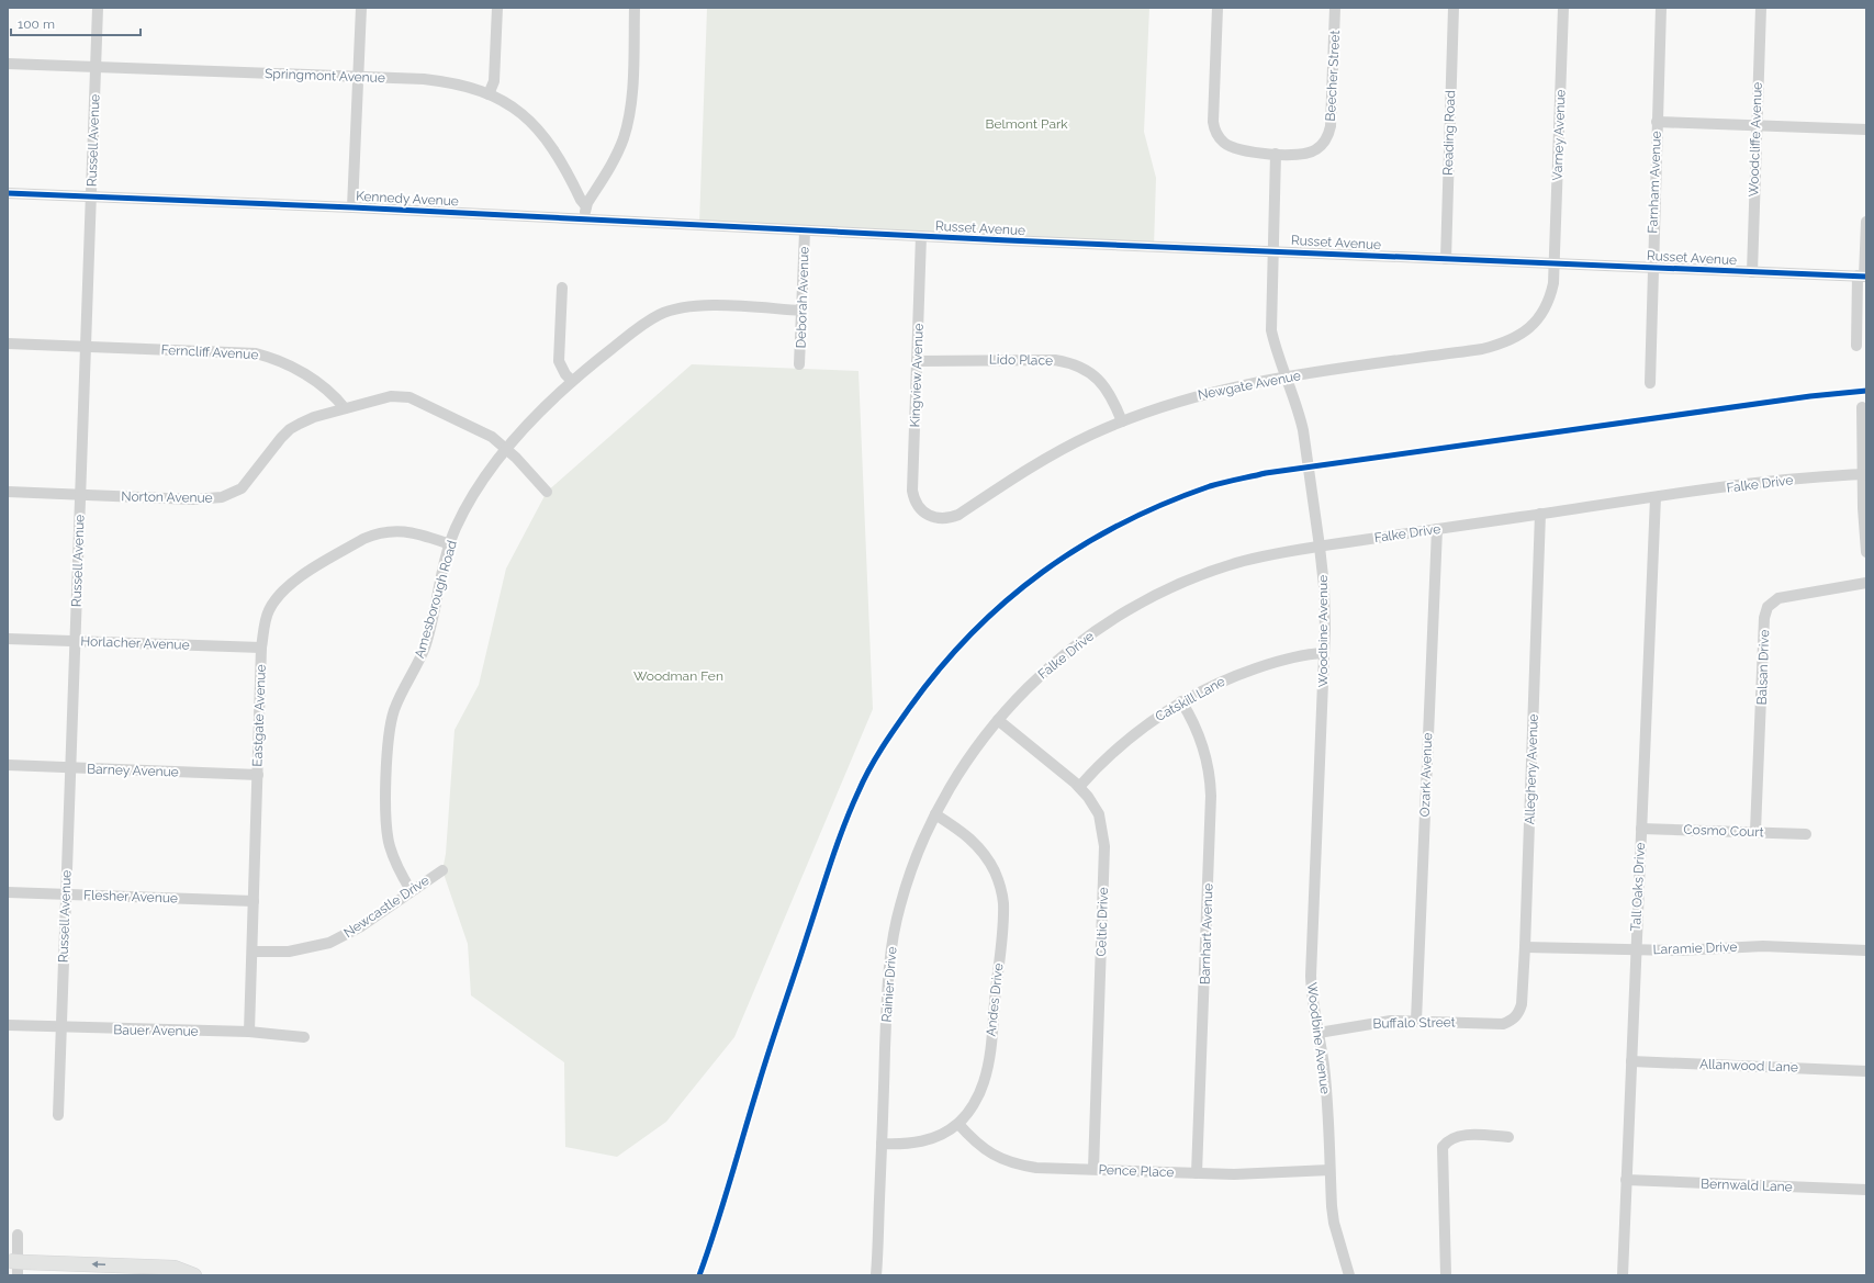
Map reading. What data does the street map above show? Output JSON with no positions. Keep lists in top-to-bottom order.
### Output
{
  "streets": {
    "street": [
      "Springmont Avenue",
      "Beecher Street",
      "Reading Road",
      "Varney Avenue",
      "Woodcliffe Avenue",
      "Russell Avenue",
      "Farnham Avenue",
      "Kennedy Avenue",
      "Russet Avenue",
      "Deborah Avenue",
      "Ferncliff Avenue",
      "Lido Place",
      "Kingview Avenue",
      "Newgate Avenue",
      "Falke Drive",
      "Norton Avenue",
      "Amesborough Road",
      "Woodbine Avenue",
      "Horlacher Avenue",
      "Balsan Drive",
      "Catskill Lane",
      "Eastgate Avenue",
      "Allegheny Avenue",
      "Barney Avenue",
      "Ozark Avenue",
      "Cosmo Court",
      "Tall Oaks Drive",
      "Flesher Avenue",
      "Newcastle Drive",
      "Celtic Drive",
      "Barnhart Avenue",
      "Laramie Drive",
      "Rainier Drive",
      "Andes Drive",
      "Buffalo Street",
      "Bauer Avenue",
      "Allanwood Lane",
      "Pence Place",
      "Bernwald Lane"
    ]
  },
  "crossings": [
    ["Springmont Avenue", "Russell Avenue"],
    ["Beecher Street", "Woodbine Avenue"],
    ["Reading Road", "Russet Avenue"],
    ["Varney Avenue", "Russet Avenue"],
    ["Varney Avenue", "Newgate Avenue"],
    ["Woodcliffe Avenue", "Russet Avenue"],
    ["Russell Avenue", "Kennedy Avenue"],
    ["Russell Avenue", "Ferncliff Avenue"],
    ["Russell Avenue", "Norton Avenue"],
    ["Russell Avenue", "Horlacher Avenue"],
    ["Russell Avenue", "Barney Avenue"],
    ["Russell Avenue", "Flesher Avenue"],
    ["Russell Avenue", "Bauer Avenue"],
    ["Farnham Avenue", "Russet Avenue"],
    ["Kennedy Avenue", "Russet Avenue"],
    ["Kennedy Avenue", "Deborah Avenue"],
    ["Russet Avenue", "Deborah Avenue"],
    ["Russet Avenue", "Kingview Avenue"],
    ["Russet Avenue", "Newgate Avenue"],
    ["Russet Avenue", "Woodbine Avenue"],
    ["Deborah Avenue", "Amesborough Road"],
    ["Ferncliff Avenue", "Norton Avenue"],
    ["Lido Place", "Kingview Avenue"],
    ["Lido Place", "Newgate Avenue"],
    ["Kingview Avenue", "Newgate Avenue"],
    ["Newgate Avenue", "Woodbine Avenue"],
    ["Falke Drive", "Woodbine Avenue"],
    ["Falke Drive", "Allegheny Avenue"],
    ["Falke Drive", "Ozark Avenue"],
    ["Falke Drive", "Tall Oaks Drive"],
    ["Falke Drive", "Celtic Drive"],
    ["Falke Drive", "Rainier Drive"],
    ["Amesborough Road", "Eastgate Avenue"],
    ["Amesborough Road", "Newcastle Drive"],
    ["Woodbine Avenue", "Catskill Lane"],
    ["Woodbine Avenue", "Buffalo Street"],
    ["Woodbine Avenue", "Pence Place"],
    ["Horlacher Avenue", "Eastgate Avenue"],
    ["Balsan Drive", "Cosmo Court"],
    ["Catskill Lane", "Celtic Drive"],
    ["Catskill Lane", "Barnhart Avenue"],
    ["Eastgate Avenue", "Barney Avenue"],
    ["Eastgate Avenue", "Flesher Avenue"],
    ["Eastgate Avenue", "Newcastle Drive"],
    ["Eastgate Avenue", "Bauer Avenue"],
    ["Allegheny Avenue", "Laramie Drive"],
    ["Allegheny Avenue", "Buffalo Street"],
    ["Ozark Avenue", "Buffalo Street"],
    ["Cosmo Court", "Tall Oaks Drive"],
    ["Tall Oaks Drive", "Laramie Drive"],
    ["Tall Oaks Drive", "Allanwood Lane"],
    ["Tall Oaks Drive", "Bernwald Lane"],
    ["Celtic Drive", "Rainier Drive"],
    ["Celtic Drive", "Pence Place"],
    ["Barnhart Avenue", "Pence Place"],
    ["Rainier Drive", "Andes Drive"],
    ["Andes Drive", "Pence Place"]
  ],
  "parks": ["Belmont Park", "Woodman Fen"],
  "scale_bar": "100 m"
}
